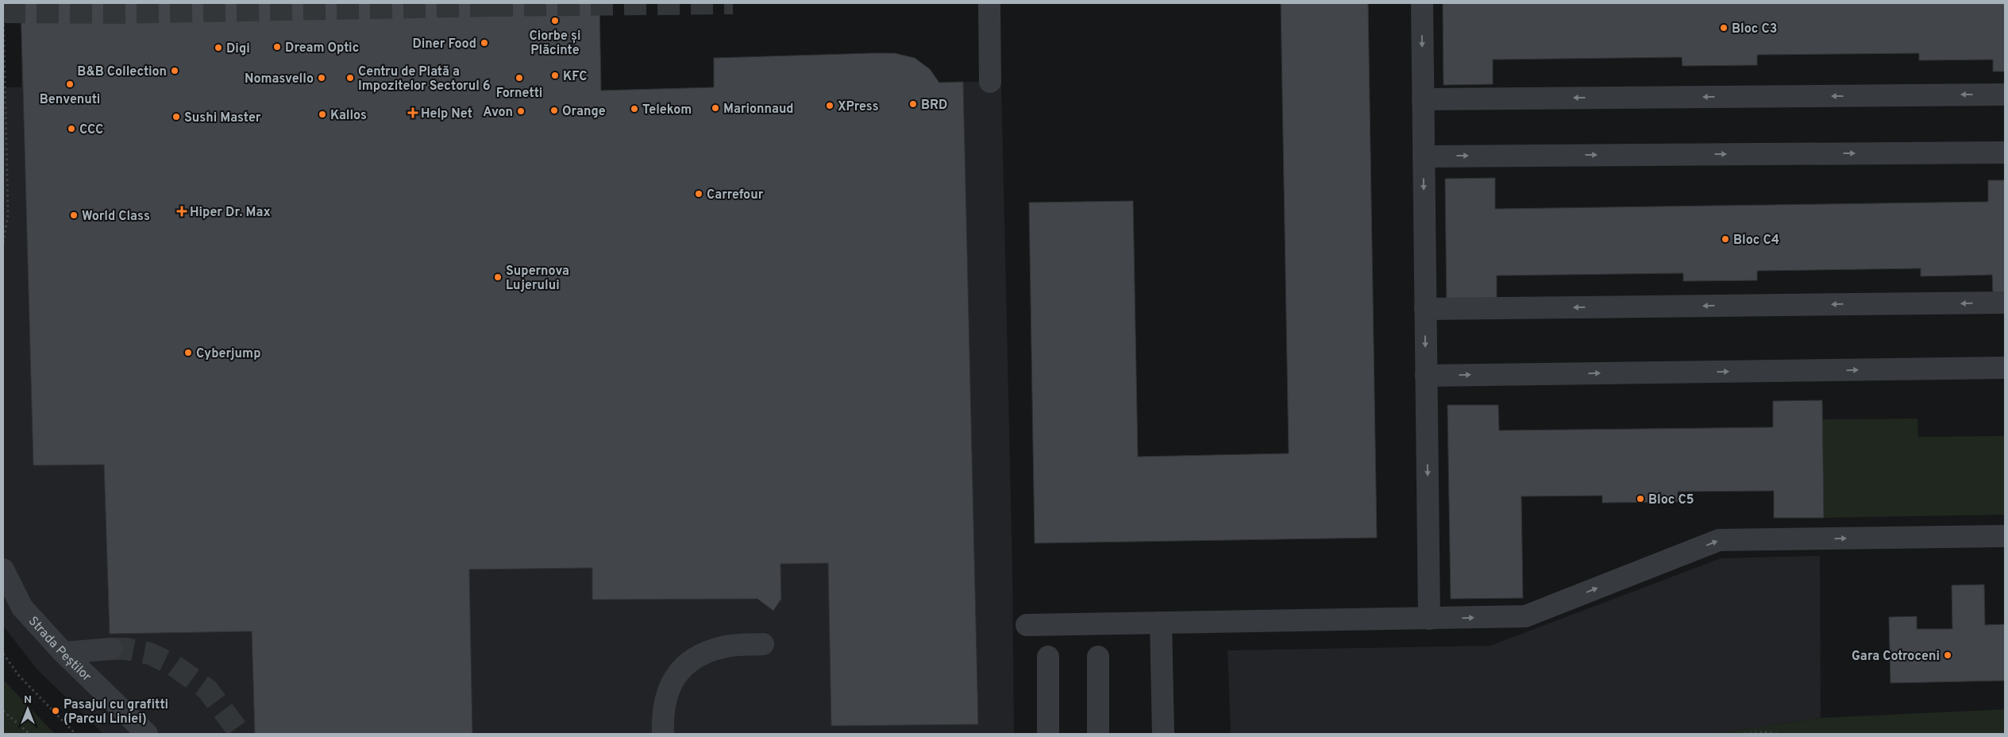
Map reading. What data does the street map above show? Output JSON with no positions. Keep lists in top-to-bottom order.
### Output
{
  "streets": {
    "street": ["Strada Peștilor"]
  },
  "places": {
    "other": [
      "Ciorbe și Plăcinte",
      "Bloc C3",
      "Diner Food",
      "Dream Optic",
      "Digi",
      "B&B Collection",
      "KFC",
      "Nomasvello",
      "Centru de Plată a Impozitelor Sectorul 6",
      "Fornetti",
      "Benvenuti",
      "BRD",
      "XPress",
      "Marionnaud",
      "Telekom",
      "Orange",
      "Avon",
      "Kallos",
      "Sushi Master",
      "CCC",
      "Carrefour",
      "World Class",
      "Bloc C4",
      "Supernova Lujerului",
      "Cyberjump",
      "Bloc C5",
      "Gara Cotroceni",
      "Pasajul cu grafitti (Parcul Liniei)"
    ],
    "health": ["Help Net", "Hiper Dr. Max"]
  },
  "north": "top"
}
